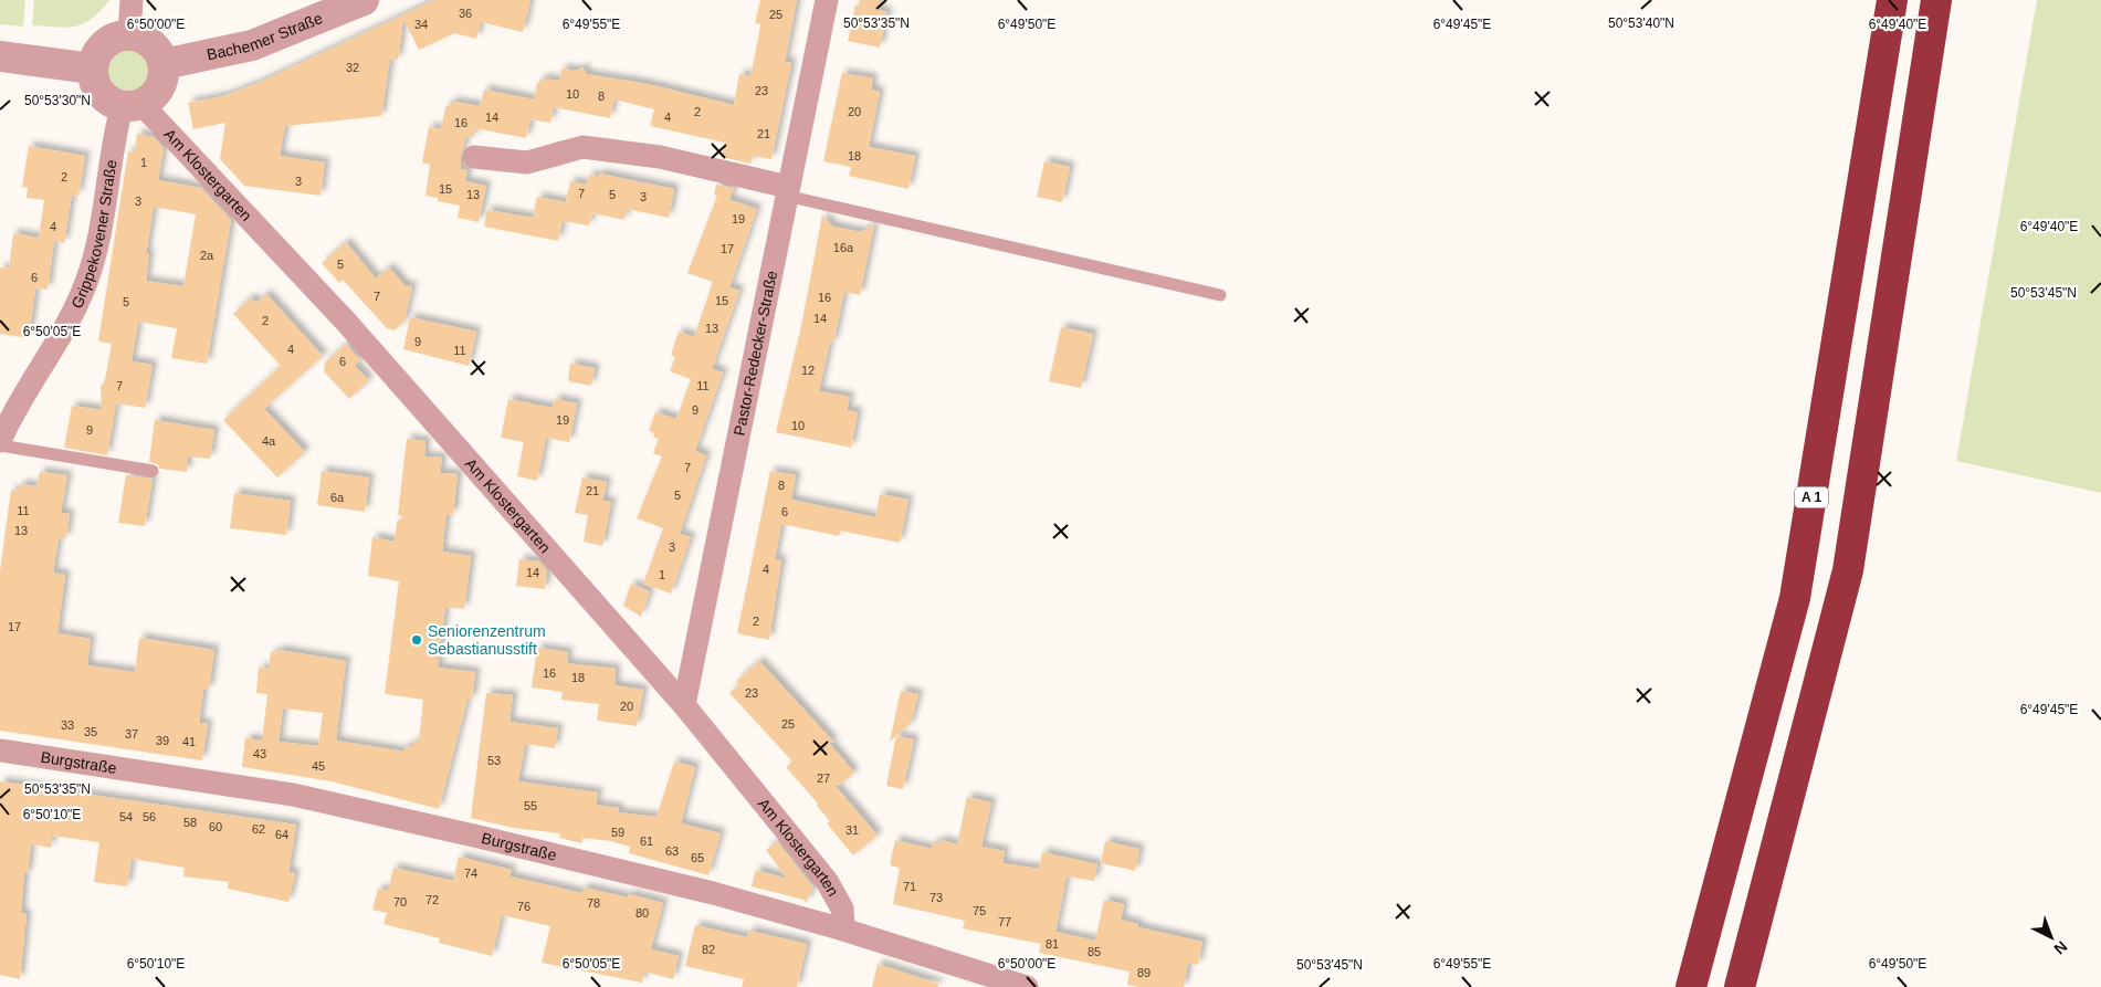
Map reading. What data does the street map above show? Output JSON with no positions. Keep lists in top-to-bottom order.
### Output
{
  "streets": {
    "highway": ["A 1"],
    "street": [
      "Bachemer Straße",
      "Am Klostergarten",
      "Grippekovener Straße",
      "Pastor-Redecker-Straße",
      "Burgstraße"
    ]
  },
  "crossings": [
    ["Bachemer Straße", "Am Klostergarten"],
    ["Bachemer Straße", "Grippekovener Straße"],
    ["Am Klostergarten", "Grippekovener Straße"],
    ["Am Klostergarten", "Pastor-Redecker-Straße"],
    ["Am Klostergarten", "Burgstraße"]
  ],
  "places": ["Seniorenzentrum Sebastianusstift"],
  "house_numbers": [
    "36",
    "25",
    "34",
    "32",
    "23",
    "10",
    "8",
    "2",
    "20",
    "14",
    "4",
    "16",
    "21",
    "18",
    "1",
    "2",
    "3",
    "15",
    "7",
    "13",
    "5",
    "3",
    "3",
    "19",
    "4",
    "16a",
    "17",
    "2a",
    "5",
    "6",
    "7",
    "16",
    "15",
    "5",
    "14",
    "2",
    "13",
    "9",
    "4",
    "11",
    "6",
    "12",
    "7",
    "11",
    "9",
    "19",
    "10",
    "9",
    "4a",
    "7",
    "8",
    "21",
    "5",
    "6a",
    "11",
    "6",
    "13",
    "3",
    "4",
    "14",
    "1",
    "2",
    "17",
    "16",
    "18",
    "23",
    "20",
    "25",
    "33",
    "35",
    "37",
    "39",
    "41",
    "43",
    "53",
    "45",
    "27",
    "55",
    "54",
    "56",
    "58",
    "60",
    "62",
    "31",
    "59",
    "64",
    "61",
    "63",
    "65",
    "74",
    "71",
    "73",
    "72",
    "70",
    "78",
    "76",
    "75",
    "80",
    "77",
    "81",
    "82",
    "85",
    "89"
  ],
  "north": "bottom right",
  "coordinates": [
    "50°53'35\"N",
    "50°53'40\"N",
    "6°50'00\"E",
    "6°49'55\"E",
    "6°49'50\"E",
    "6°49'45\"E",
    "6°49'40\"E",
    "50°53'30\"N",
    "50°53'45\"N",
    "6°50'05\"E",
    "6°50'10\"E"
  ]
}
